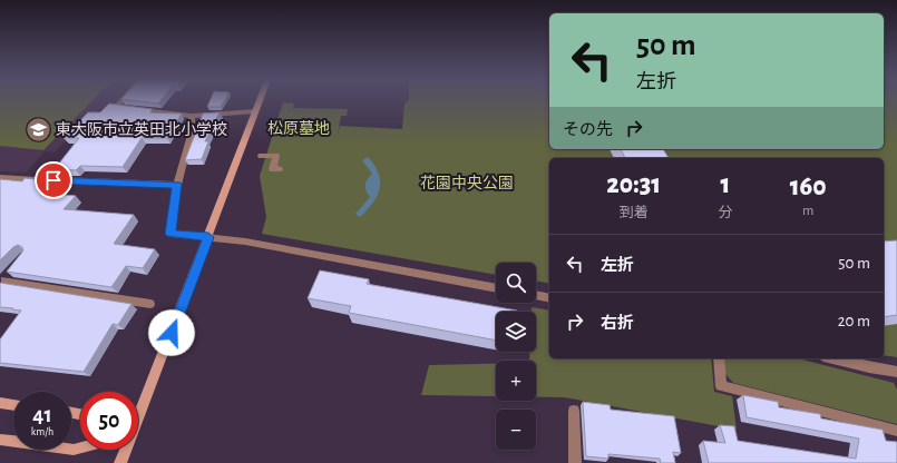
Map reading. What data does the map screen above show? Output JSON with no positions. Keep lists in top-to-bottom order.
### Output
{
  "parks": ["松原墓地", "花園中央公園"],
  "places": {
    "school or university": ["東大阪市立英田北小学校"]
  },
  "page": {
    "turn": ["50 m", "左折"],
    "then": "その先",
    "eta": [
      "20:31",
      "到着",
      "1",
      "分",
      "160",
      "m"
    ],
    "list": [
      {
        "name": "左折",
        "value": "50 m"
      },
      {
        "name": "右折",
        "value": "20 m"
      }
    ],
    "map_buttons": ["+", "−"],
    "speed": "41 km/h",
    "limit": "50"
  }
}
